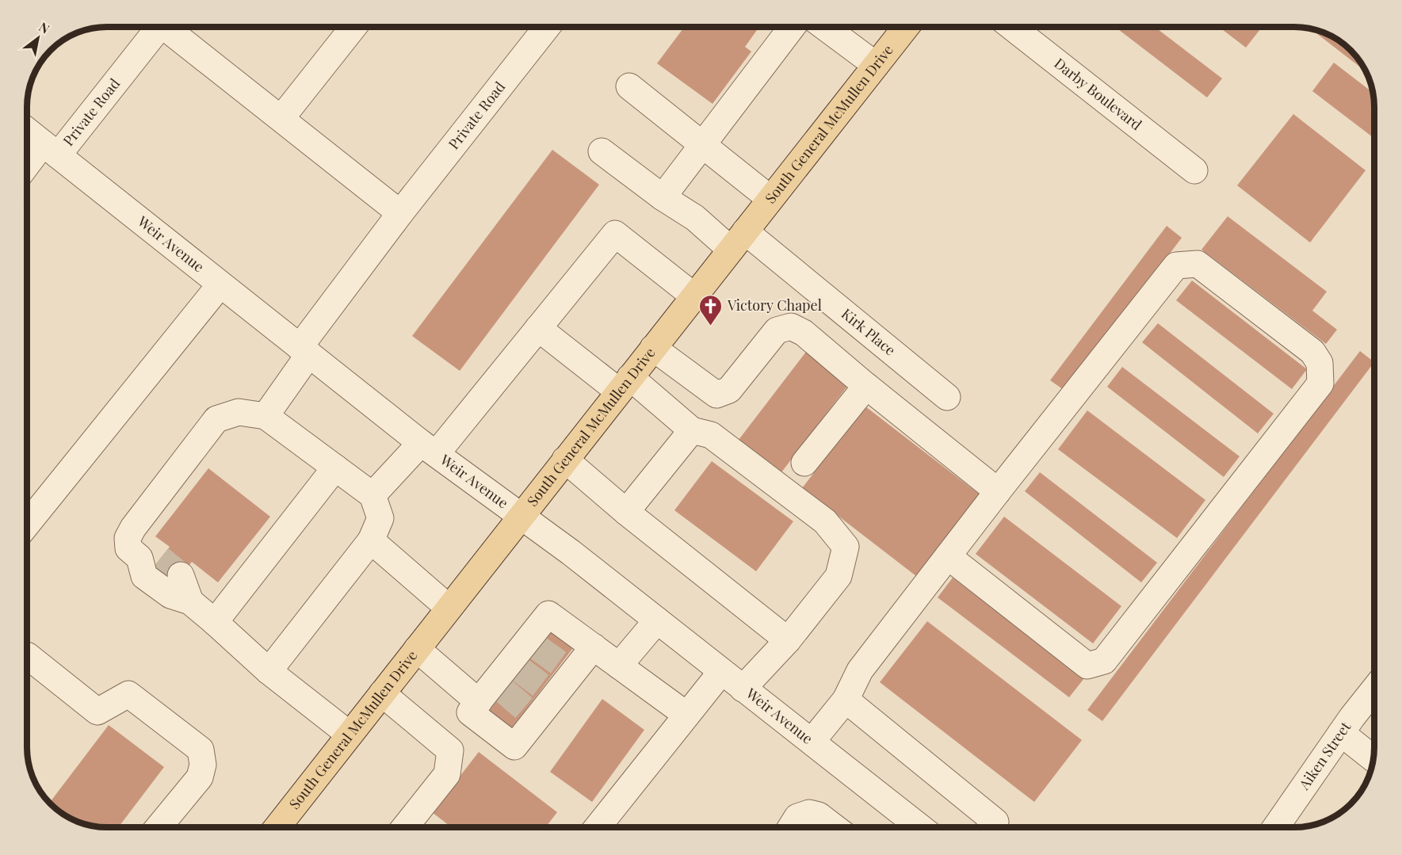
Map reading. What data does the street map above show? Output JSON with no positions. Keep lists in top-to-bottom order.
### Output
{
  "streets": {
    "main road": ["South General McMullen Drive"],
    "street": [
      "Darby Boulevard",
      "Private Road",
      "Weir Avenue",
      "Kirk Place",
      "Aiken Street"
    ]
  },
  "crossings": [
    ["Private Road", "Weir Avenue"],
    ["South General McMullen Drive", "Weir Avenue"],
    ["South General McMullen Drive", "Kirk Place"]
  ],
  "places": {
    "church": ["Victory Chapel"]
  },
  "north": "top right"
}
